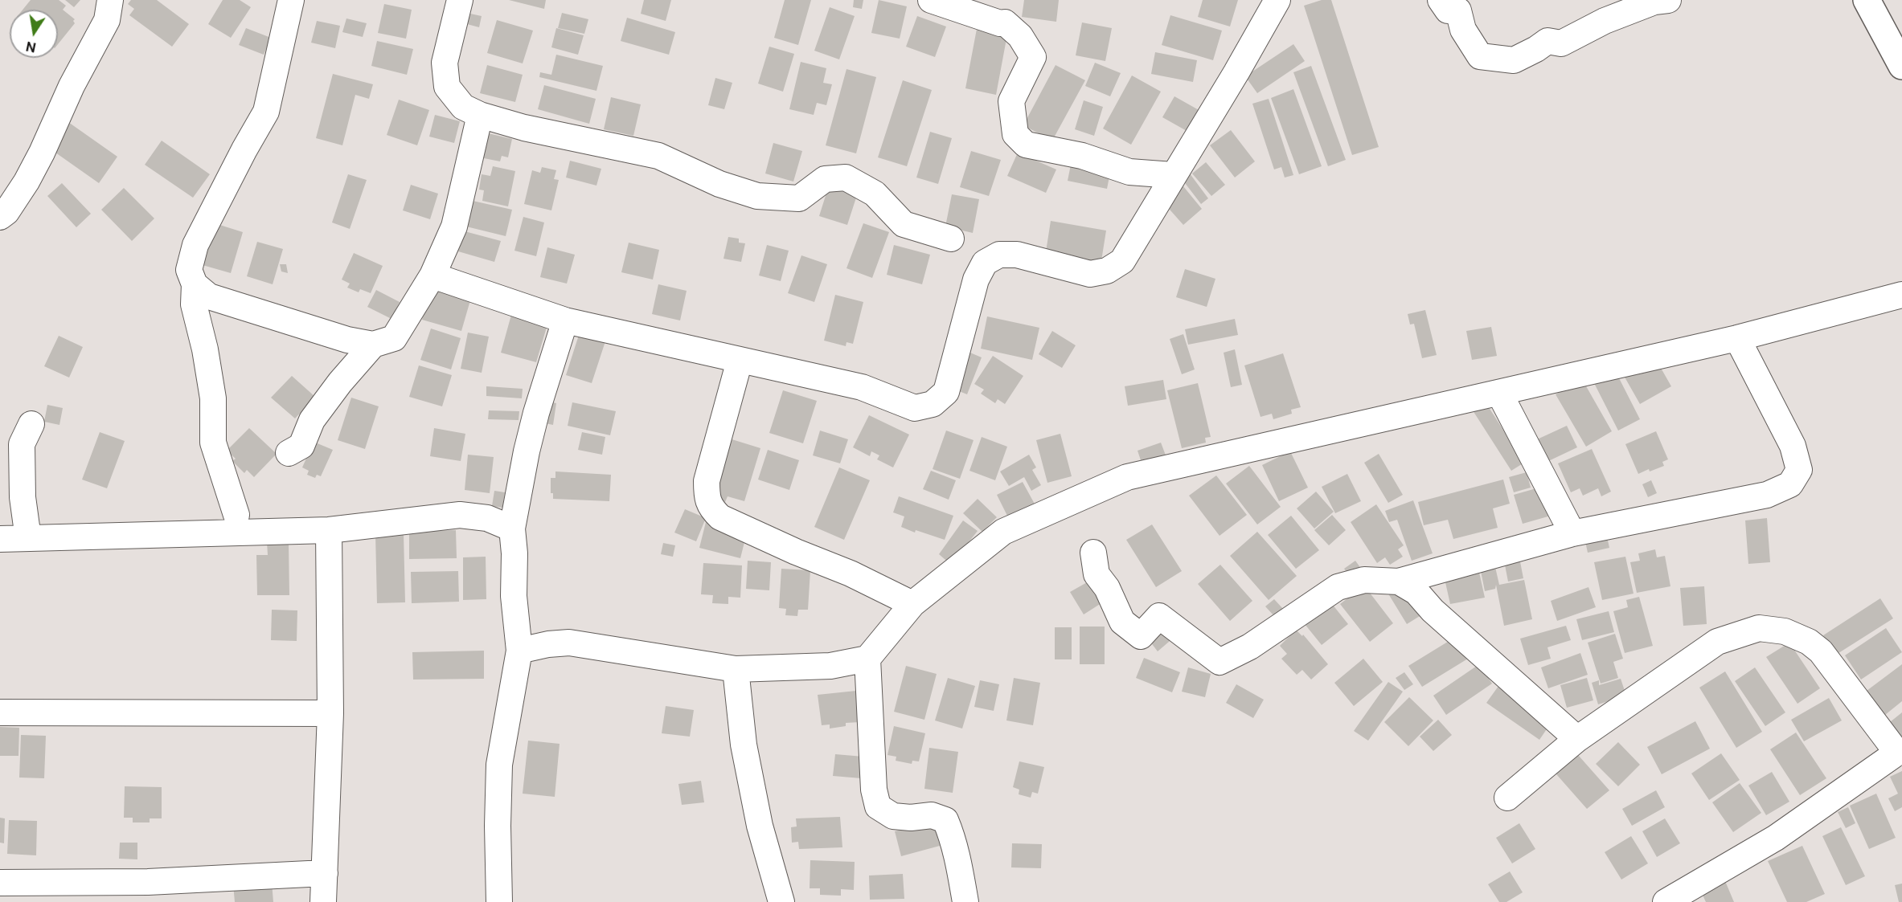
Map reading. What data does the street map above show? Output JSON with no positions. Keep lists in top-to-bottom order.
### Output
{
  "north": "bottom"
}
